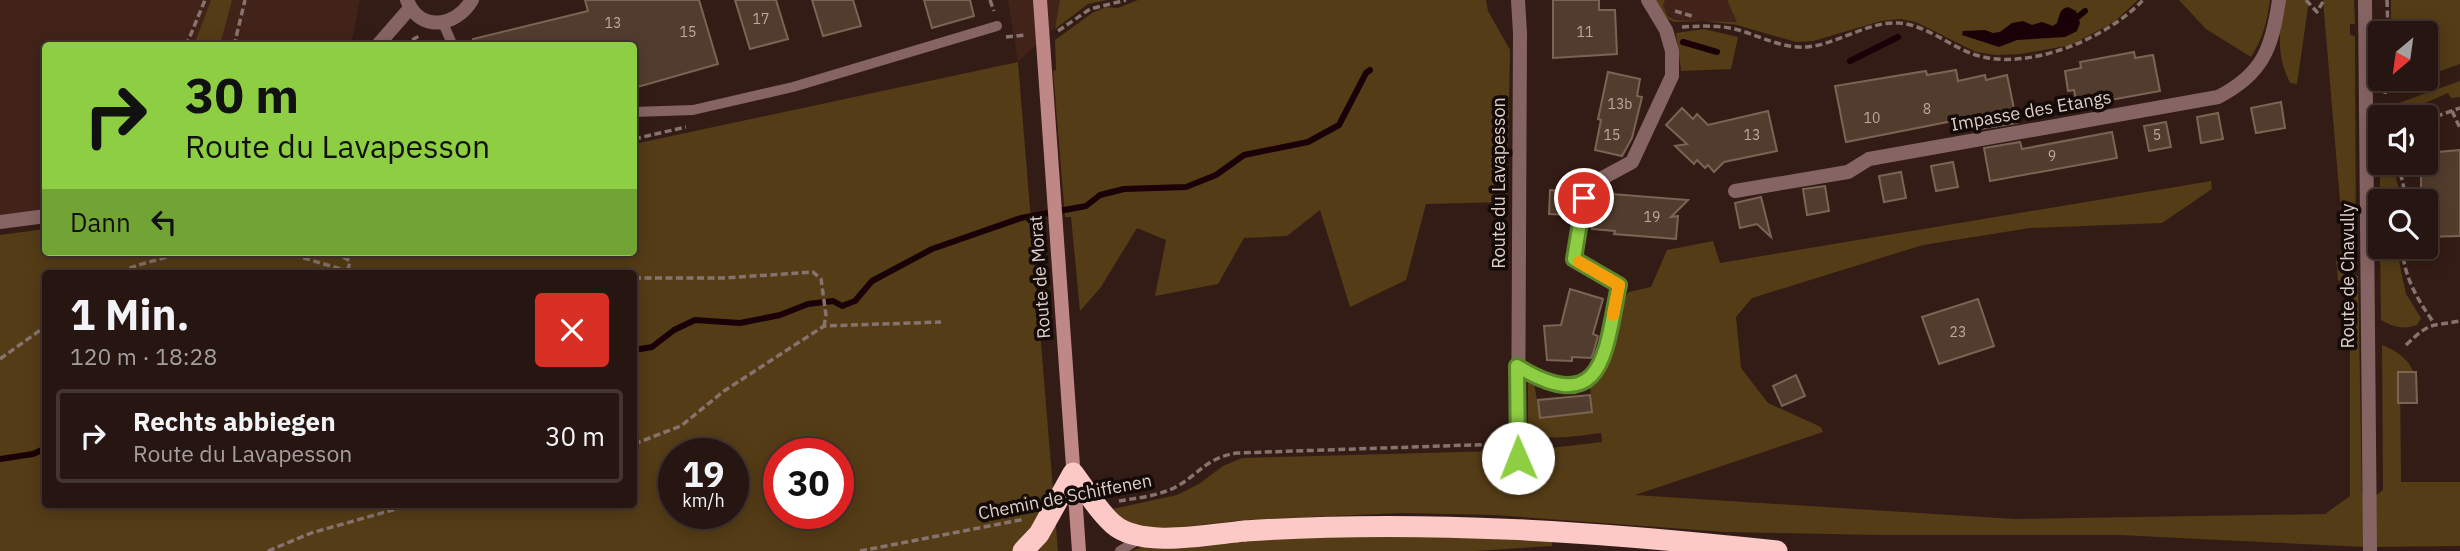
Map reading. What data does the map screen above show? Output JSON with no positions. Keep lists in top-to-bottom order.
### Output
{
  "streets": {
    "main road": ["Route de Morat"],
    "street": ["Impasse des Etangs", "Route du Lavapesson", "Route de Chavully"],
    "path": ["Chemin de Schiffenen"]
  },
  "crossings": [
    ["Route du Lavapesson", "Chemin de Schiffenen"]
  ],
  "house_numbers": [
    "17",
    "13",
    "15",
    "11",
    "13b",
    "8",
    "10",
    "15",
    "13",
    "5",
    "9",
    "19",
    "23"
  ],
  "north": "bottom left",
  "page": {
    "turn": ["30 m", "Route du Lavapesson"],
    "then": "Dann",
    "heading": ["1 Min.", "120 m · 18:28"],
    "list": [
      {
        "name": "Rechts abbiegen",
        "note": "Route du Lavapesson",
        "value": "30 m"
      }
    ],
    "speed": "19 km/h",
    "limit": "30"
  }
}
